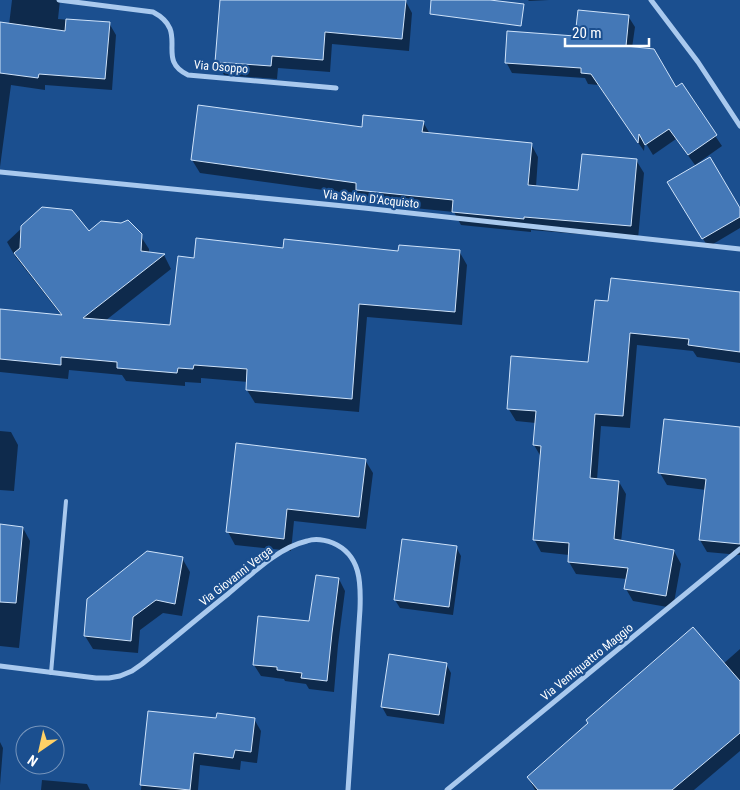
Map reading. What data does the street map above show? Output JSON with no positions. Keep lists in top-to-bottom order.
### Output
{
  "streets": {
    "street": [
      "Via Osoppo",
      "Via Salvo D'Acquisto",
      "Via Giovanni Verga",
      "Via Ventiquattro Maggio"
    ]
  },
  "scale_bar": "20 m",
  "north": "bottom left"
}
